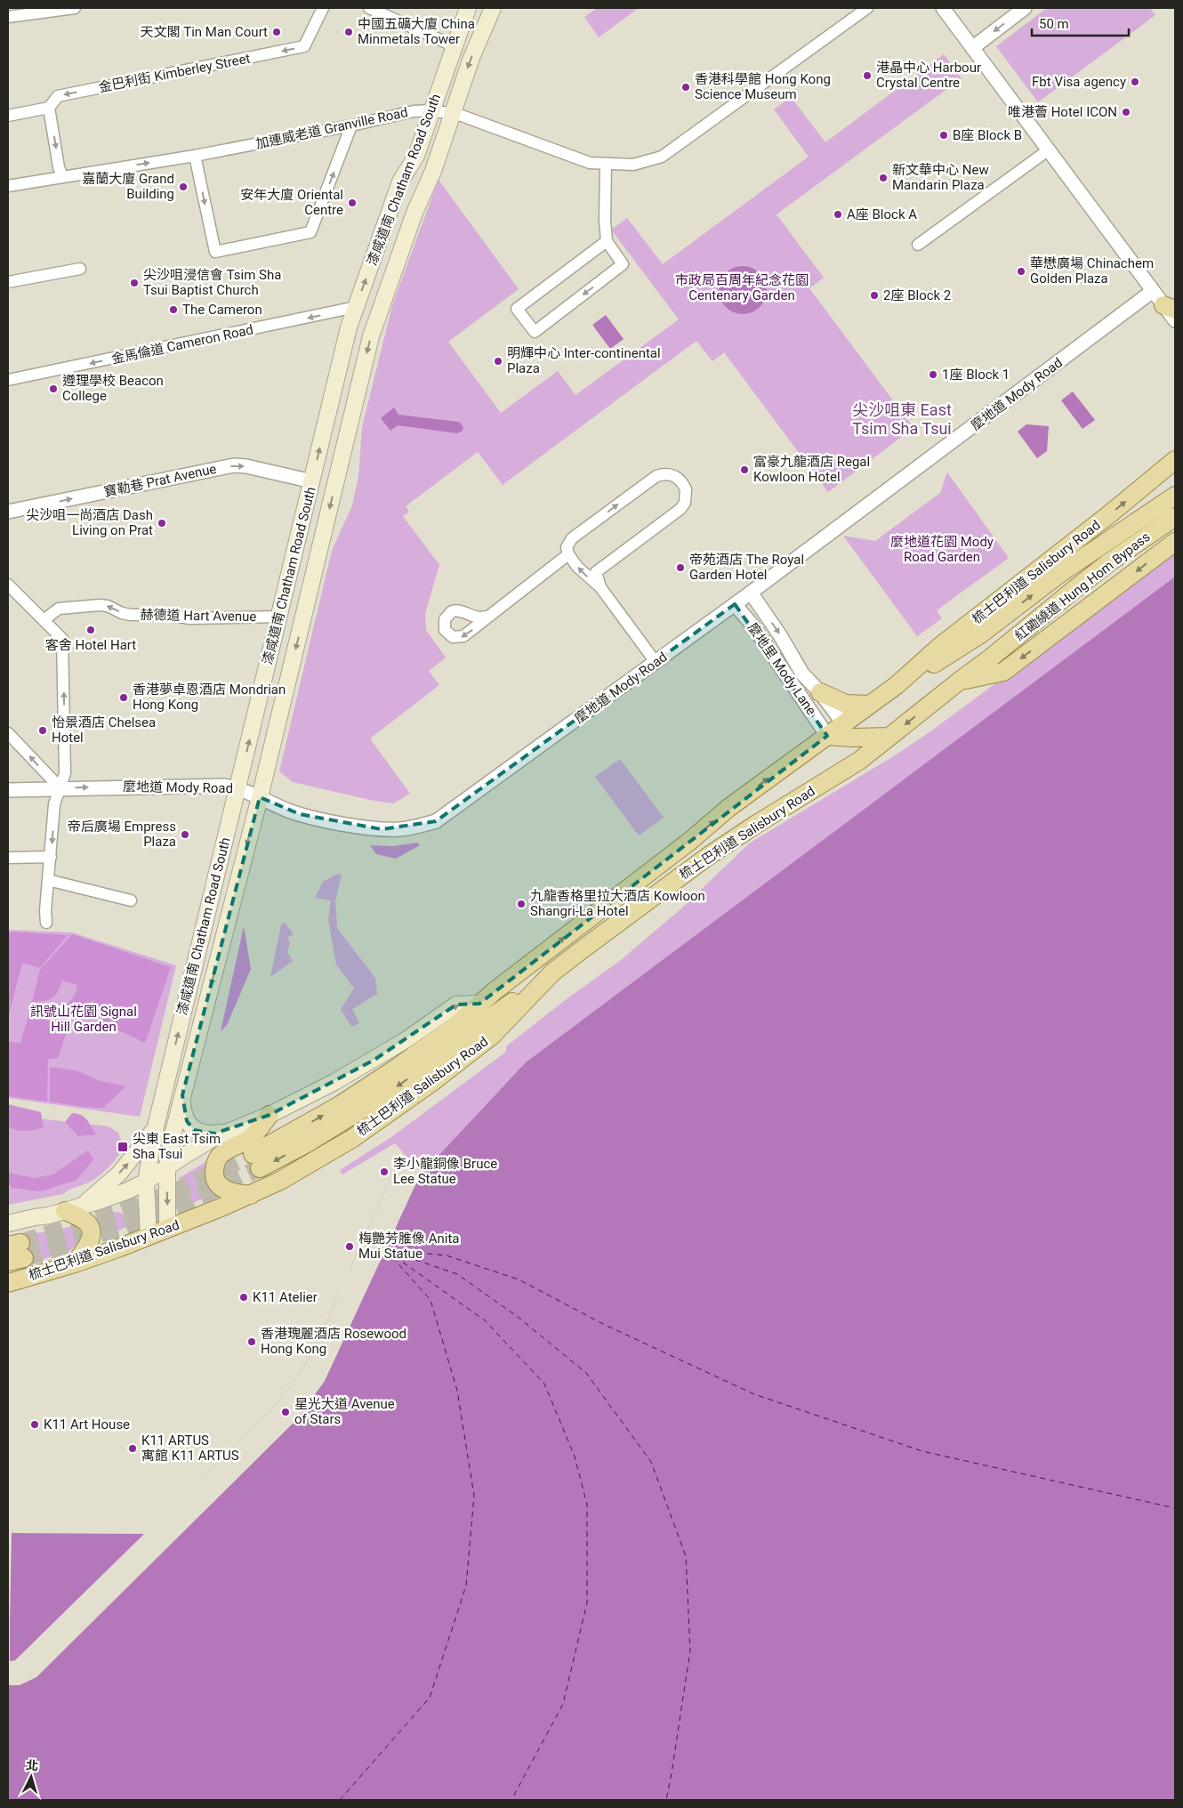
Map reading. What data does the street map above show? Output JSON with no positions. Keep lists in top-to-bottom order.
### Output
{
  "streets": {
    "main road": ["漆咸道南 Chatham Road South", "梳士巴利道 Salisbury Road", "紅磡繞道 Hung Hom Bypass"],
    "street": [
      "金巴利街 Kimberley Street",
      "加連威老道 Granville Road",
      "金馬倫道 Cameron Road",
      "麼地道 Mody Road",
      "寶勒巷 Prat Avenue",
      "赫德道 Hart Avenue",
      "麼地里 Mody Lane"
    ]
  },
  "crossings": [
    ["加連威老道 Granville Road", "漆咸道南 Chatham Road South"],
    ["漆咸道南 Chatham Road South", "金馬倫道 Cameron Road"],
    ["漆咸道南 Chatham Road South", "麼地道 Mody Road"],
    ["漆咸道南 Chatham Road South", "寶勒巷 Prat Avenue"],
    ["漆咸道南 Chatham Road South", "梳士巴利道 Salisbury Road"],
    ["漆咸道南 Chatham Road South", "赫德道 Hart Avenue"],
    ["麼地道 Mody Road", "麼地里 Mody Lane"],
    ["梳士巴利道 Salisbury Road", "紅磡繞道 Hung Hom Bypass"],
    ["梳士巴利道 Salisbury Road", "麼地里 Mody Lane"]
  ],
  "one_way": [
    "金巴利街 Kimberley Street",
    "金馬倫道 Cameron Road",
    "寶勒巷 Prat Avenue",
    "赫德道 Hart Avenue"
  ],
  "districts": ["尖沙咀東 East Tsim Sha Tsui"],
  "parks": ["市政局百周年紀念花園 Centenary Garden", "麼地道花園 Mody Road Garden", "訊號山花園 Signal Hill Garden"],
  "places": {
    "other": [
      "天文閣 Tin Man Court",
      "中國五礦大廈 China Minmetals Tower",
      "港晶中心 Harbour Crystal Centre",
      "Fbt Visa agency",
      "香港科學館 Hong Kong Science Museum",
      "唯港薈 Hotel ICON",
      "B座 Block B",
      "新文華中心 New Mandarin Plaza",
      "嘉蘭大廈 Grand Building",
      "安年大廈 Oriental Centre",
      "A座 Block A",
      "華懋廣場 Chinachem Golden Plaza",
      "尖沙咀浸信會 Tsim Sha Tsui Baptist Church",
      "2座 Block 2",
      "The Cameron",
      "明輝中心 Inter-continental Plaza",
      "1座 Block 1",
      "遵理學校 Beacon College",
      "富豪九龍酒店 Regal Kowloon Hotel",
      "尖沙咀一尚酒店 Dash Living on Prat",
      "帝苑酒店 The Royal Garden Hotel",
      "客舍 Hotel Hart",
      "香港夢卓恩酒店 Mondrian Hong Kong",
      "怡景酒店 Chelsea Hotel",
      "帝后廣場 Empress Plaza",
      "九龍香格里拉大酒店 Kowloon Shangri-La Hotel",
      "李小龍銅像 Bruce Lee Statue",
      "梅艷芳脽像 Anita Mui Statue",
      "K11 Atelier",
      "香港瑰麗酒店 Rosewood Hong Kong",
      "星光大道 Avenue of Stars",
      "K11 Art House",
      "K11 ARTUS 寓館 K11 ARTUS"
    ],
    "transit": ["尖東 East Tsim Sha Tsui"]
  },
  "scale_bar": "50 m",
  "north": "top"
}
